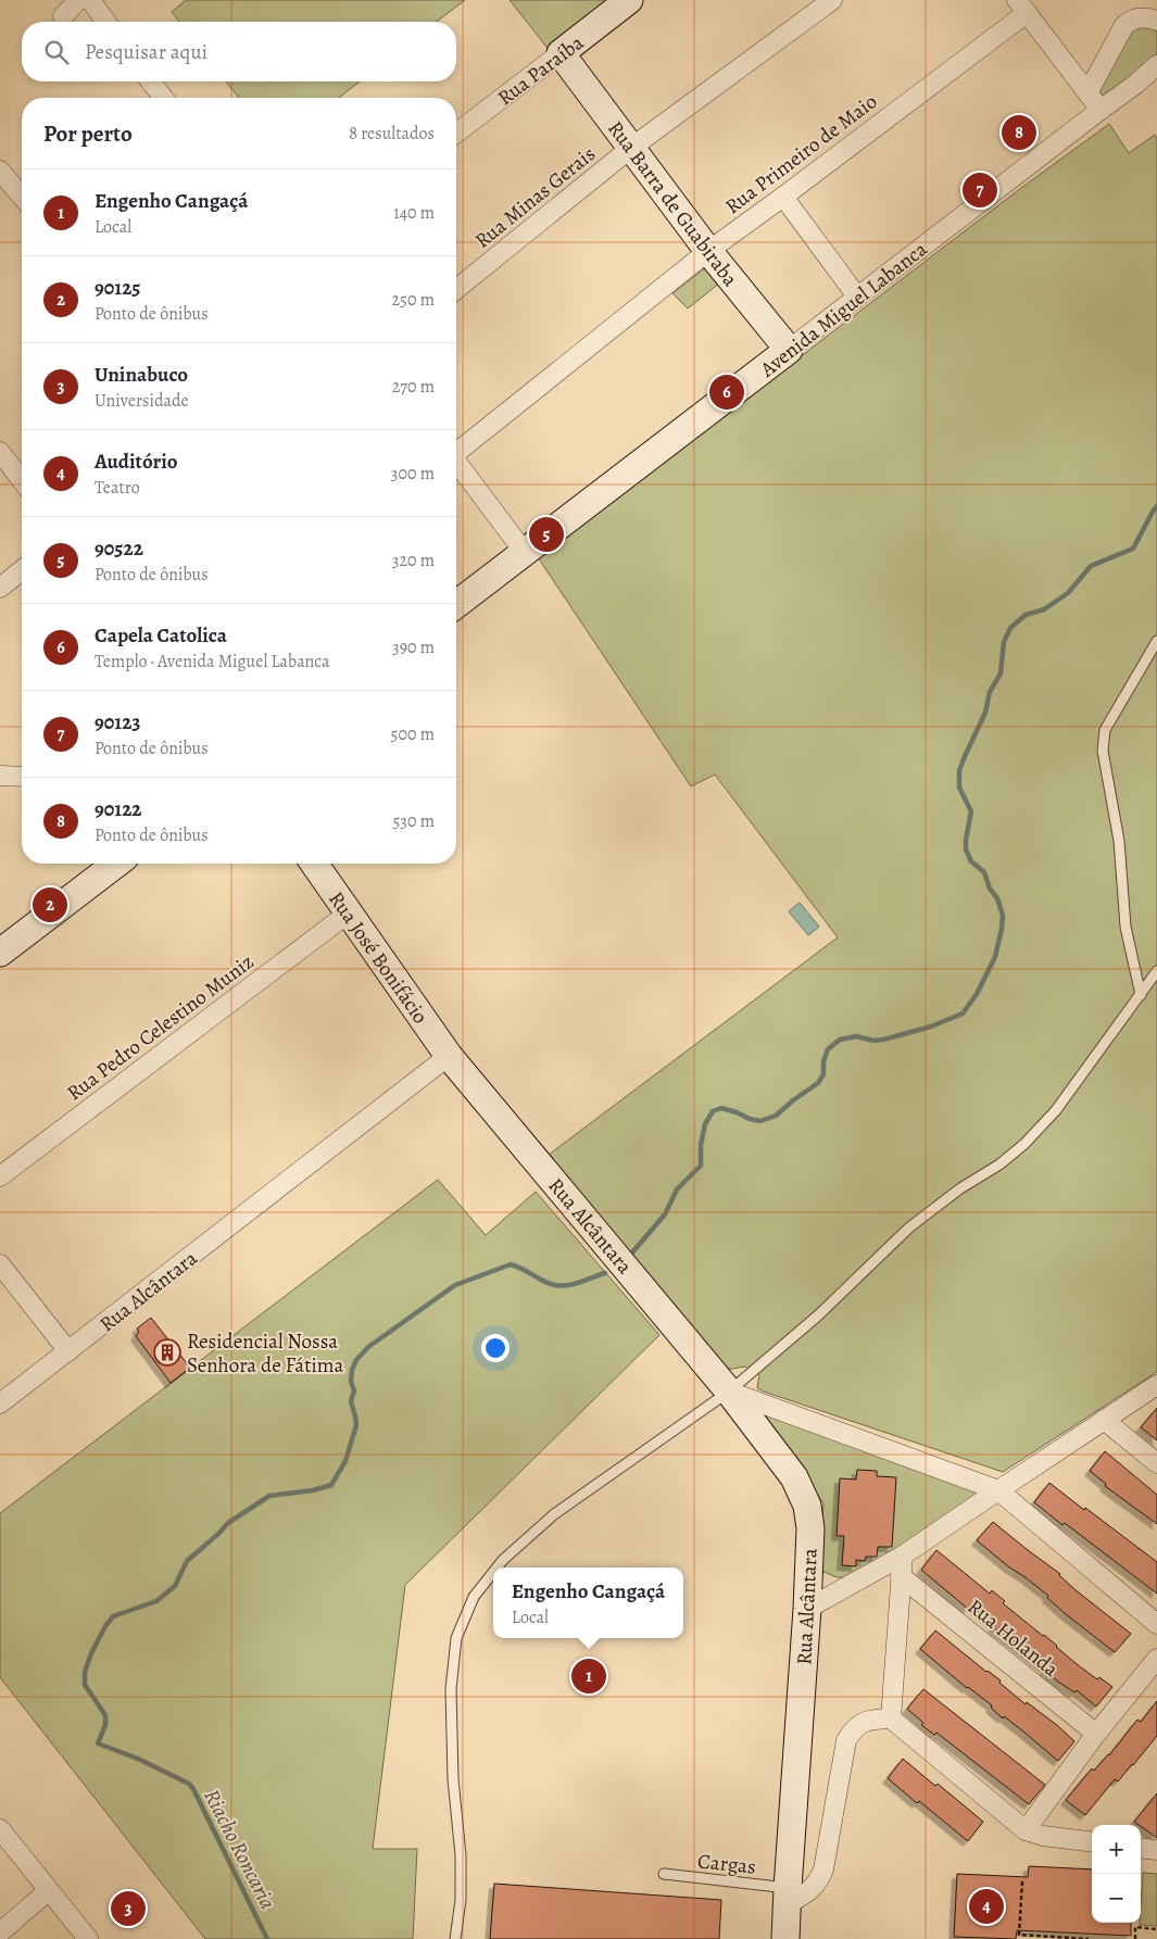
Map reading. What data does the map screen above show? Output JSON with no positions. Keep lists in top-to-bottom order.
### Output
{
  "streets": {
    "street": [
      "Rua Paraíba",
      "Rua Primeiro de Maio",
      "Rua Minas Gerais",
      "Rua Barra de Guabiraba",
      "Avenida Miguel Labanca",
      "Rua José Bonifácio",
      "Rua Pedro Celestino Muniz",
      "Rua Alcântara",
      "Rua Holanda"
    ],
    "lane": ["Cargas"]
  },
  "crossings": [
    ["Rua Paraíba", "Rua Barra de Guabiraba"],
    ["Rua Primeiro de Maio", "Rua Barra de Guabiraba"],
    ["Rua Minas Gerais", "Rua Barra de Guabiraba"],
    ["Rua Barra de Guabiraba", "Avenida Miguel Labanca"],
    ["Rua José Bonifácio", "Rua Pedro Celestino Muniz"],
    ["Rua José Bonifácio", "Rua Alcântara"],
    ["Rua Alcântara", "Cargas"]
  ],
  "water": ["Riacho Roncaria"],
  "places": {
    "building": ["Residencial Nossa Senhora de Fátima"]
  },
  "page": {
    "search": "Pesquisar aqui",
    "heading": ["Por perto", "8 resultados"],
    "pins": [
      "8",
      "7",
      "6",
      "5",
      "2",
      "1",
      "4",
      "3"
    ],
    "list": [
      {
        "mark": "1",
        "name": "Engenho Cangaçá",
        "note": "Local",
        "value": "140 m"
      },
      {
        "mark": "2",
        "name": "90125",
        "note": "Ponto de ônibus",
        "value": "250 m"
      },
      {
        "mark": "3",
        "name": "Uninabuco",
        "note": "Universidade",
        "value": "270 m"
      },
      {
        "mark": "4",
        "name": "Auditório",
        "note": "Teatro",
        "value": "300 m"
      },
      {
        "mark": "5",
        "name": "90522",
        "note": "Ponto de ônibus",
        "value": "320 m"
      },
      {
        "mark": "6",
        "name": "Capela Catolica",
        "note": "Templo · Avenida Miguel Labanca",
        "value": "390 m"
      },
      {
        "mark": "7",
        "name": "90123",
        "note": "Ponto de ônibus",
        "value": "500 m"
      },
      {
        "mark": "8",
        "name": "90122",
        "note": "Ponto de ônibus",
        "value": "530 m"
      }
    ],
    "popup": ["Engenho Cangaçá", "Local"],
    "map_buttons": ["+", "−"]
  }
}
